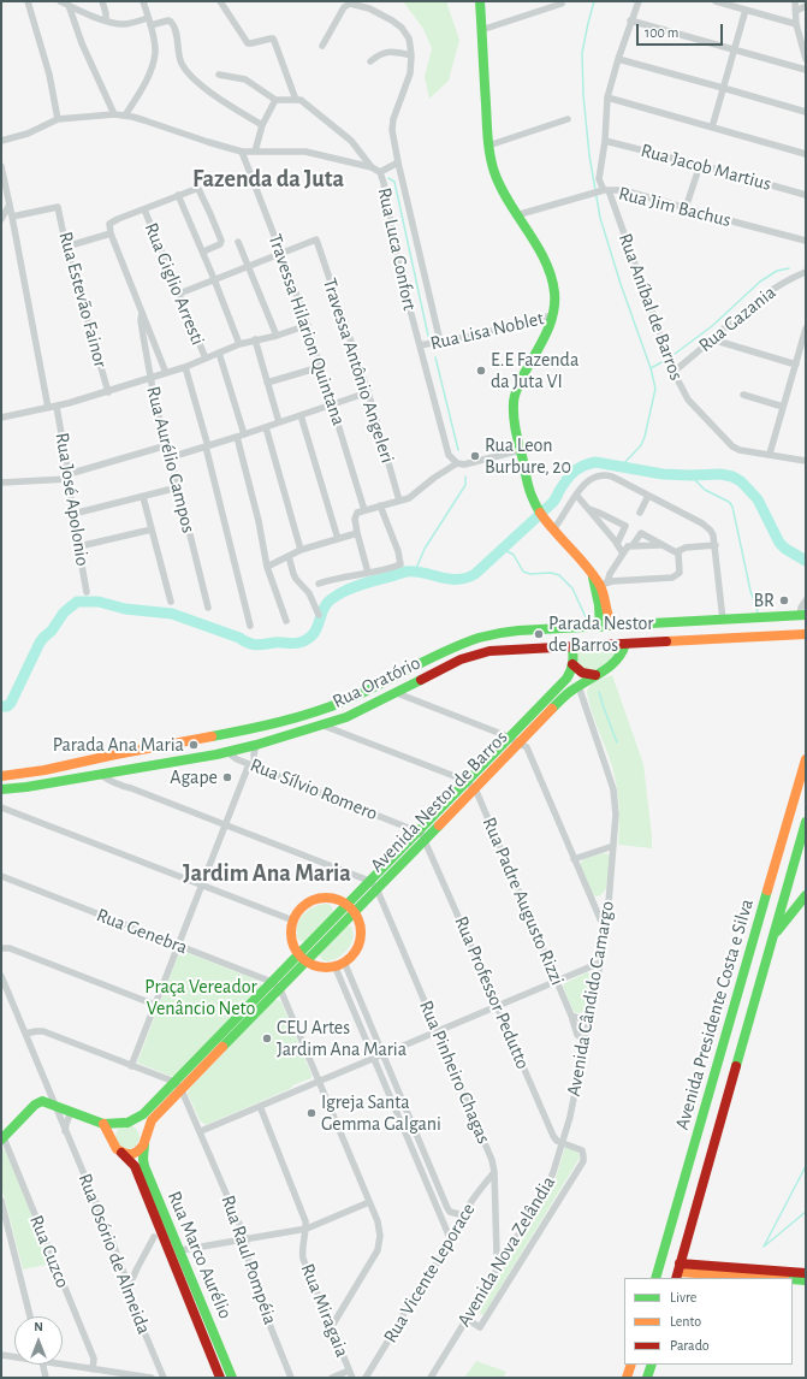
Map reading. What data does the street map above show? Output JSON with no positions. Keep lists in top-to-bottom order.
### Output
{
  "streets": {
    "main road": [
      "Rua Oratório",
      "Avenida Nestor de Barros",
      "Avenida Presidente Costa e Silva",
      "Rua Marco Aurélio"
    ],
    "street": [
      "Rua Jacob Martius",
      "Rua Jim Bachus",
      "Rua Luca Confort",
      "Rua Giglio Arresti",
      "Rua Estevão Fainor",
      "Rua Aníbal de Barros",
      "Rua Gazania",
      "Travessa Hilarion Quintana",
      "Rua Lisa Noblet",
      "Travessa Antônio Angeleri",
      "Rua Aurélio Campos",
      "Rua José Apolonio",
      "Rua Sílvio Romero",
      "Rua Padre Augusto Rizzi",
      "Rua Genebra",
      "Rua Professor Pedutto",
      "Avenida Cândido Camargo",
      "Rua Pinheiro Chagas",
      "Rua Cuzco",
      "Avenida Nova Zelândia",
      "Rua Osório de Almeida",
      "Rua Raul Pompéia",
      "Rua Vicente Leporace",
      "Rua Miragaia"
    ]
  },
  "crossings": [
    ["Rua Jacob Martius", "Rua Aníbal de Barros"],
    ["Rua Jim Bachus", "Rua Aníbal de Barros"],
    ["Rua Luca Confort", "Rua Lisa Noblet"],
    ["Rua Aníbal de Barros", "Rua Gazania"],
    ["Travessa Hilarion Quintana", "Travessa Antônio Angeleri"],
    ["Rua Oratório", "Rua Sílvio Romero"],
    ["Rua Oratório", "Avenida Nestor de Barros"],
    ["Rua Sílvio Romero", "Avenida Nestor de Barros"],
    ["Avenida Nestor de Barros", "Rua Padre Augusto Rizzi"],
    ["Avenida Nestor de Barros", "Rua Genebra"],
    ["Avenida Nestor de Barros", "Rua Professor Pedutto"],
    ["Avenida Nestor de Barros", "Avenida Cândido Camargo"],
    ["Avenida Nestor de Barros", "Rua Pinheiro Chagas"],
    ["Avenida Nestor de Barros", "Rua Marco Aurélio"],
    ["Avenida Nestor de Barros", "Rua Raul Pompéia"],
    ["Rua Padre Augusto Rizzi", "Avenida Cândido Camargo"],
    ["Rua Professor Pedutto", "Avenida Cândido Camargo"],
    ["Rua Professor Pedutto", "Avenida Nova Zelândia"],
    ["Avenida Cândido Camargo", "Avenida Nova Zelândia"],
    ["Rua Pinheiro Chagas", "Avenida Nova Zelândia"],
    ["Rua Pinheiro Chagas", "Rua Vicente Leporace"],
    ["Rua Vicente Leporace", "Rua Miragaia"]
  ],
  "districts": ["Fazenda da Juta", "Jardim Ana Maria"],
  "parks": ["Praça Vereador Venâncio Neto"],
  "places": [
    "E.E Fazenda da Juta VI",
    "Rua Leon Burbure, 20",
    "BR",
    "Parada Nestor de Barros",
    "Parada Ana Maria",
    "Agape",
    "CEU Artes Jardim Ana Maria",
    "Igreja Santa Gemma Galgani"
  ],
  "legend": ["Livre", "Lento", "Parado"],
  "scale_bar": "100 m",
  "north": "top"
}
